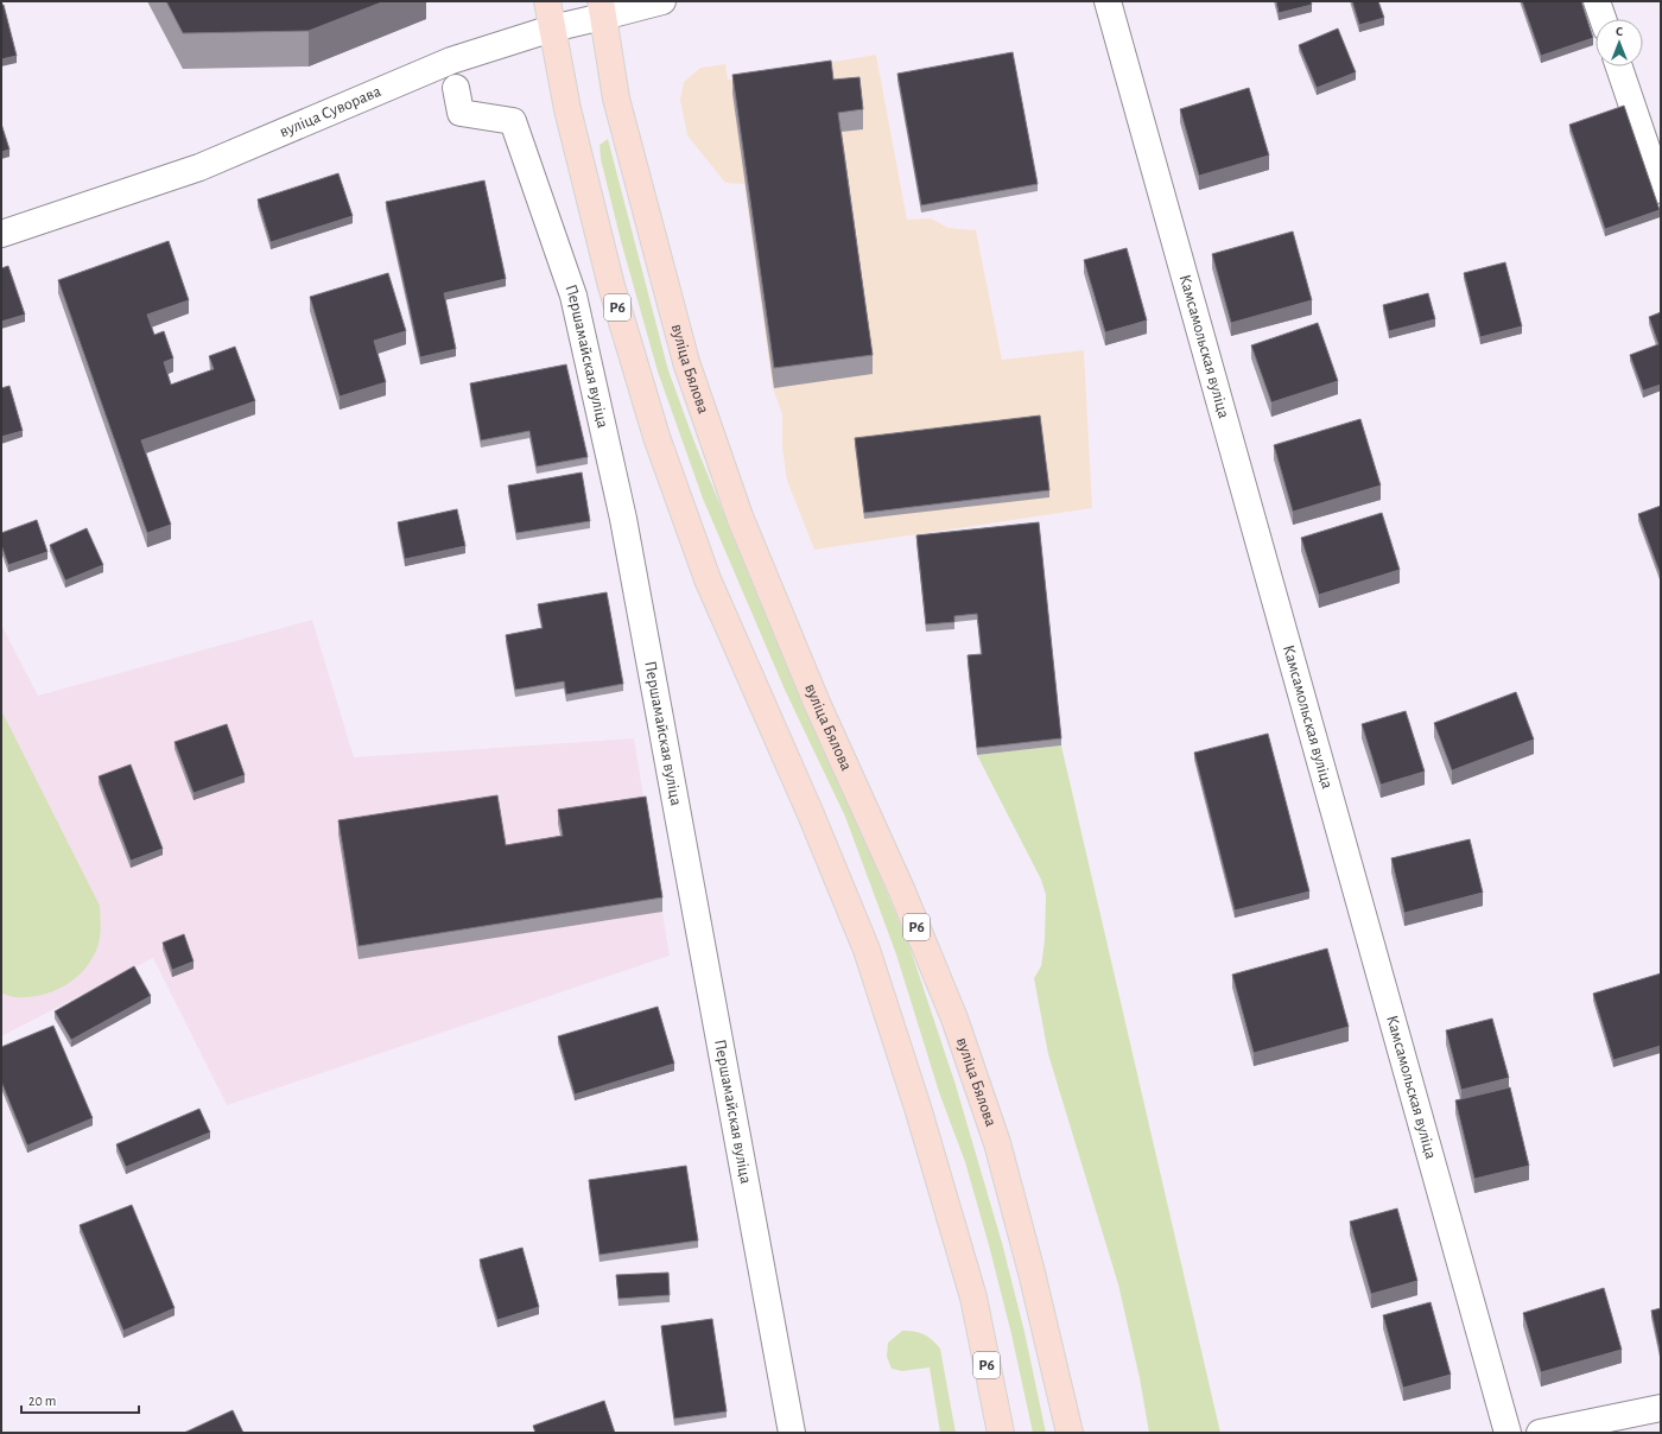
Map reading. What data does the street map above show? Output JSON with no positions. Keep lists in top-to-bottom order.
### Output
{
  "streets": {
    "main road": ["Р6", "вуліца Бялова"],
    "street": ["вуліца Суворава", "Камсамольская вуліца", "Першамайская вуліца"]
  },
  "crossings": [
    ["вуліца Суворава", "Р6"],
    ["вуліца Суворава", "вуліца Бялова"]
  ],
  "scale_bar": "20 m",
  "north": "top"
}
